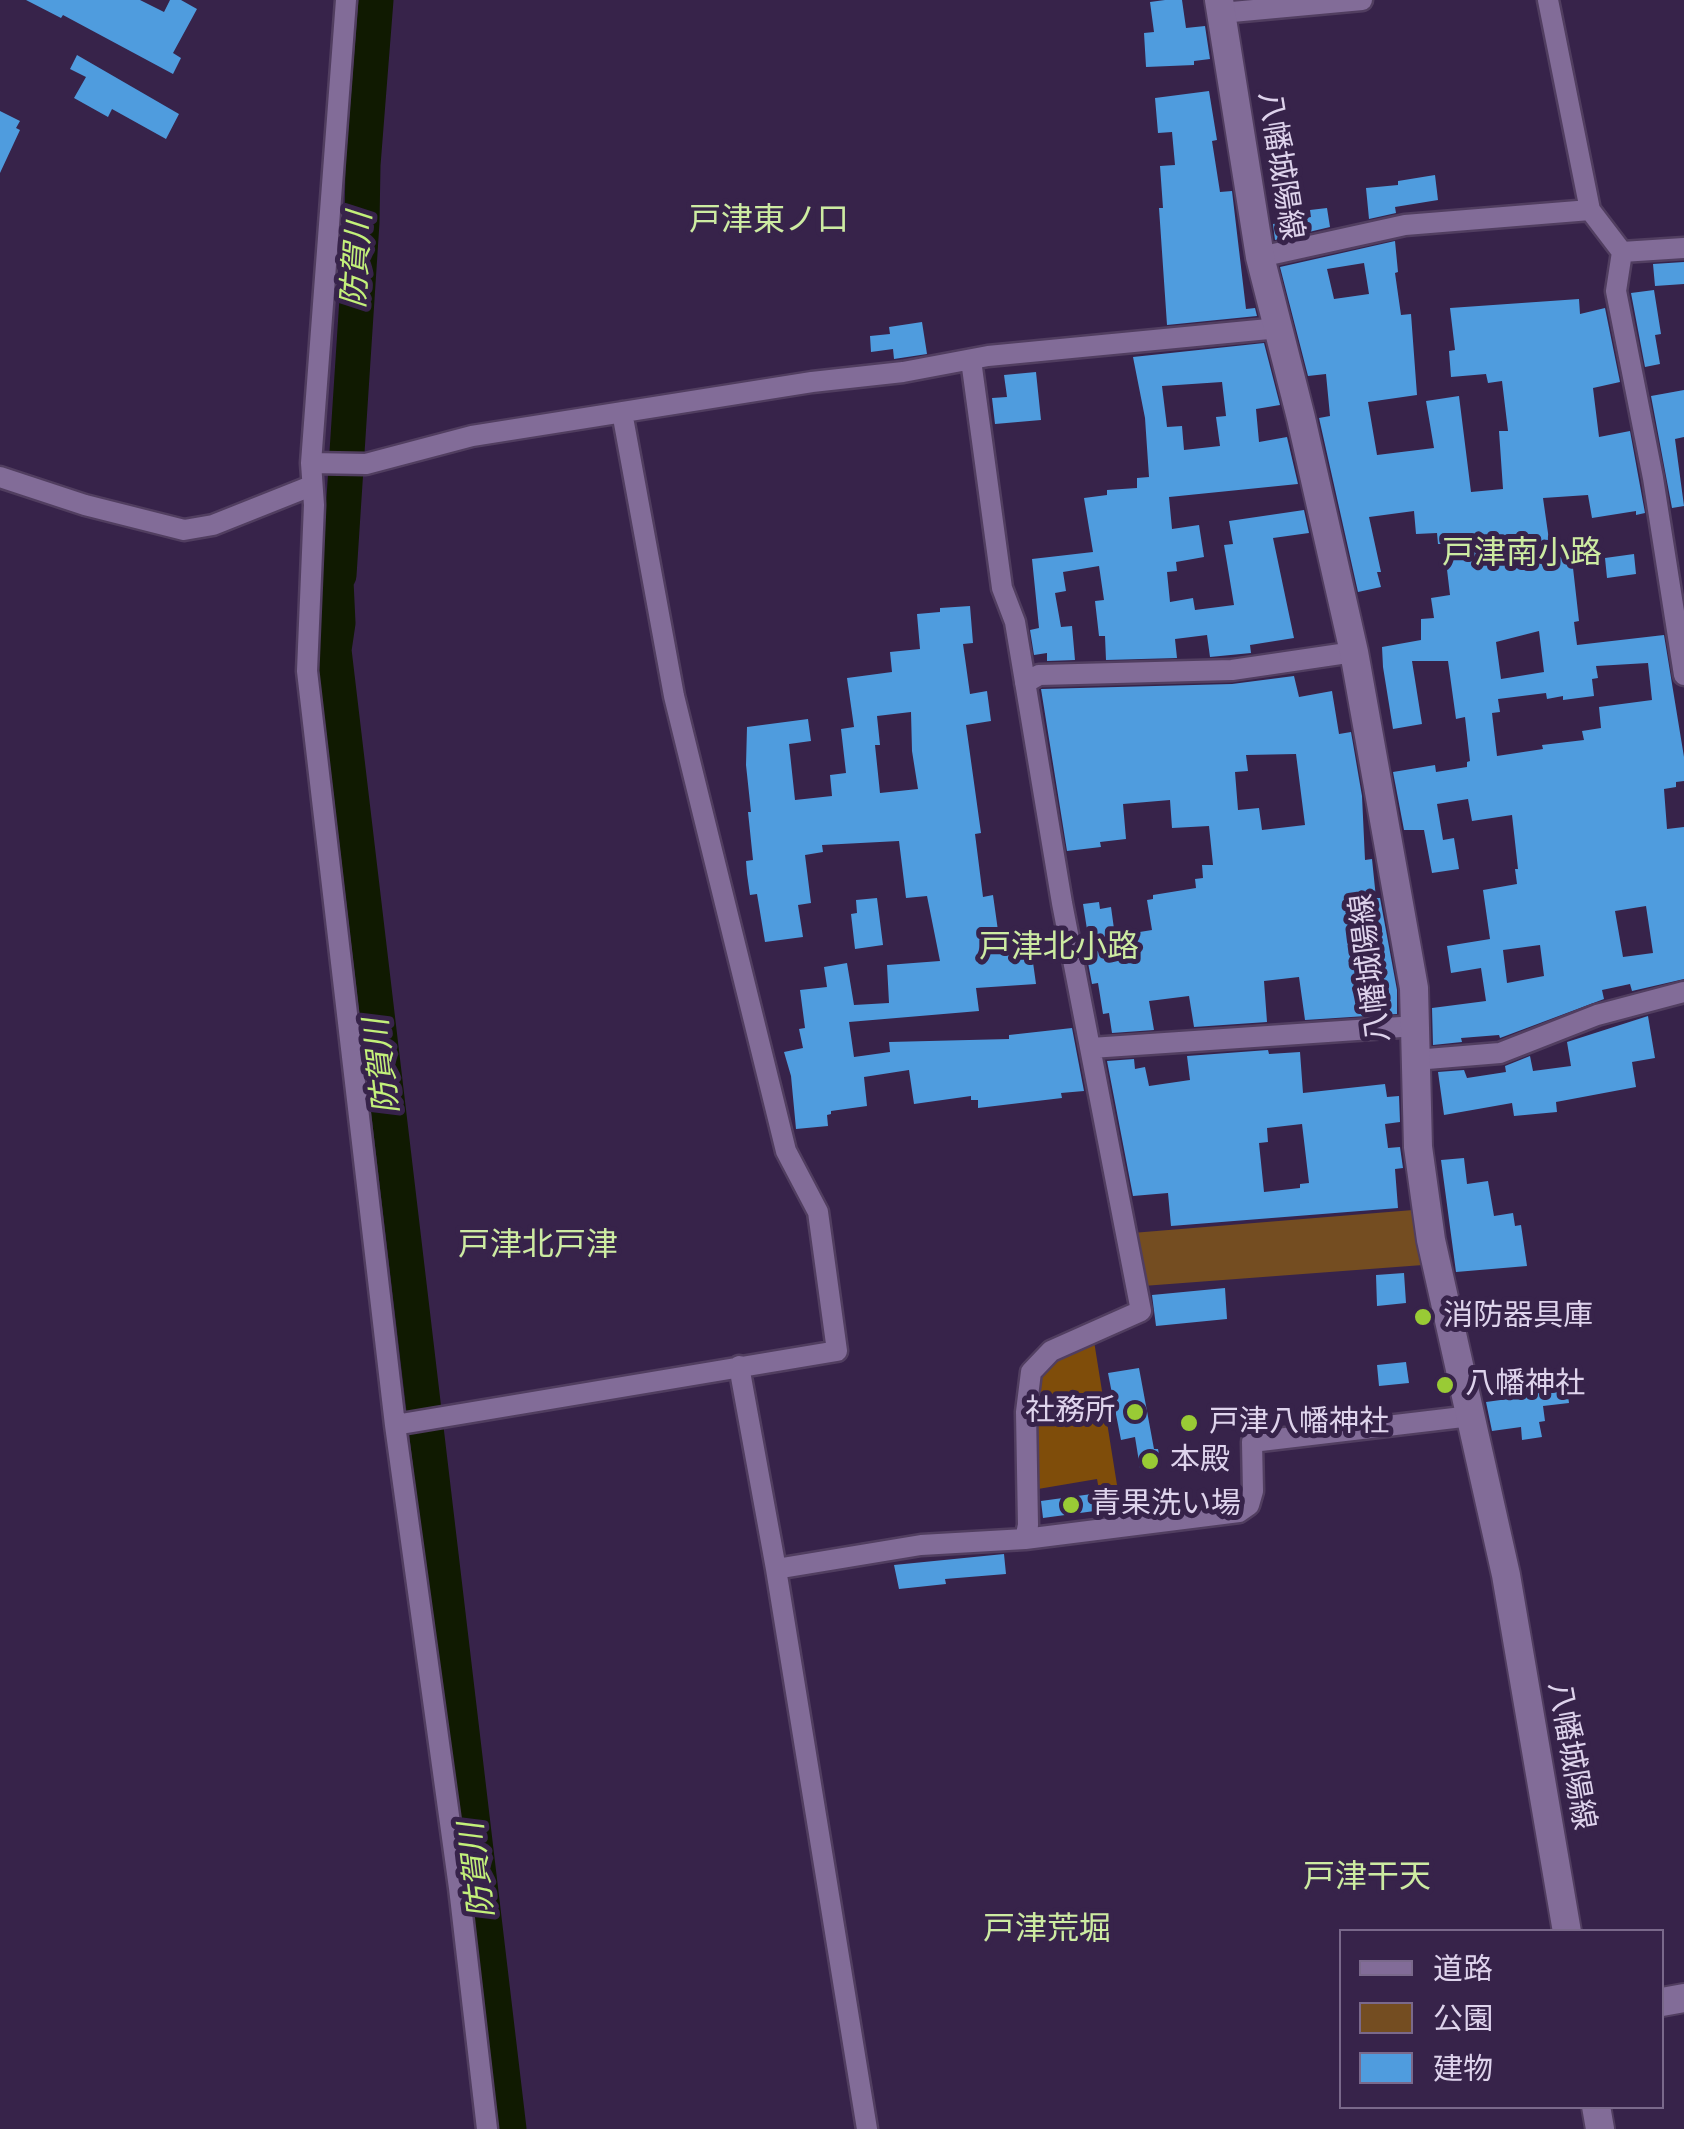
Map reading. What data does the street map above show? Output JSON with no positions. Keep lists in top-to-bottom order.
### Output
{
  "streets": {
    "main road": ["八幡城陽線"]
  },
  "districts": [
    "戸津東ノ口",
    "戸津南小路",
    "戸津北小路",
    "戸津北戸津",
    "戸津干天",
    "戸津荒堀"
  ],
  "water": ["防賀川"],
  "places": [
    "消防器具庫",
    "八幡神社",
    "社務所",
    "戸津八幡神社",
    "本殿",
    "青果洗い場"
  ],
  "legend": ["道路", "公園", "建物"]
}
